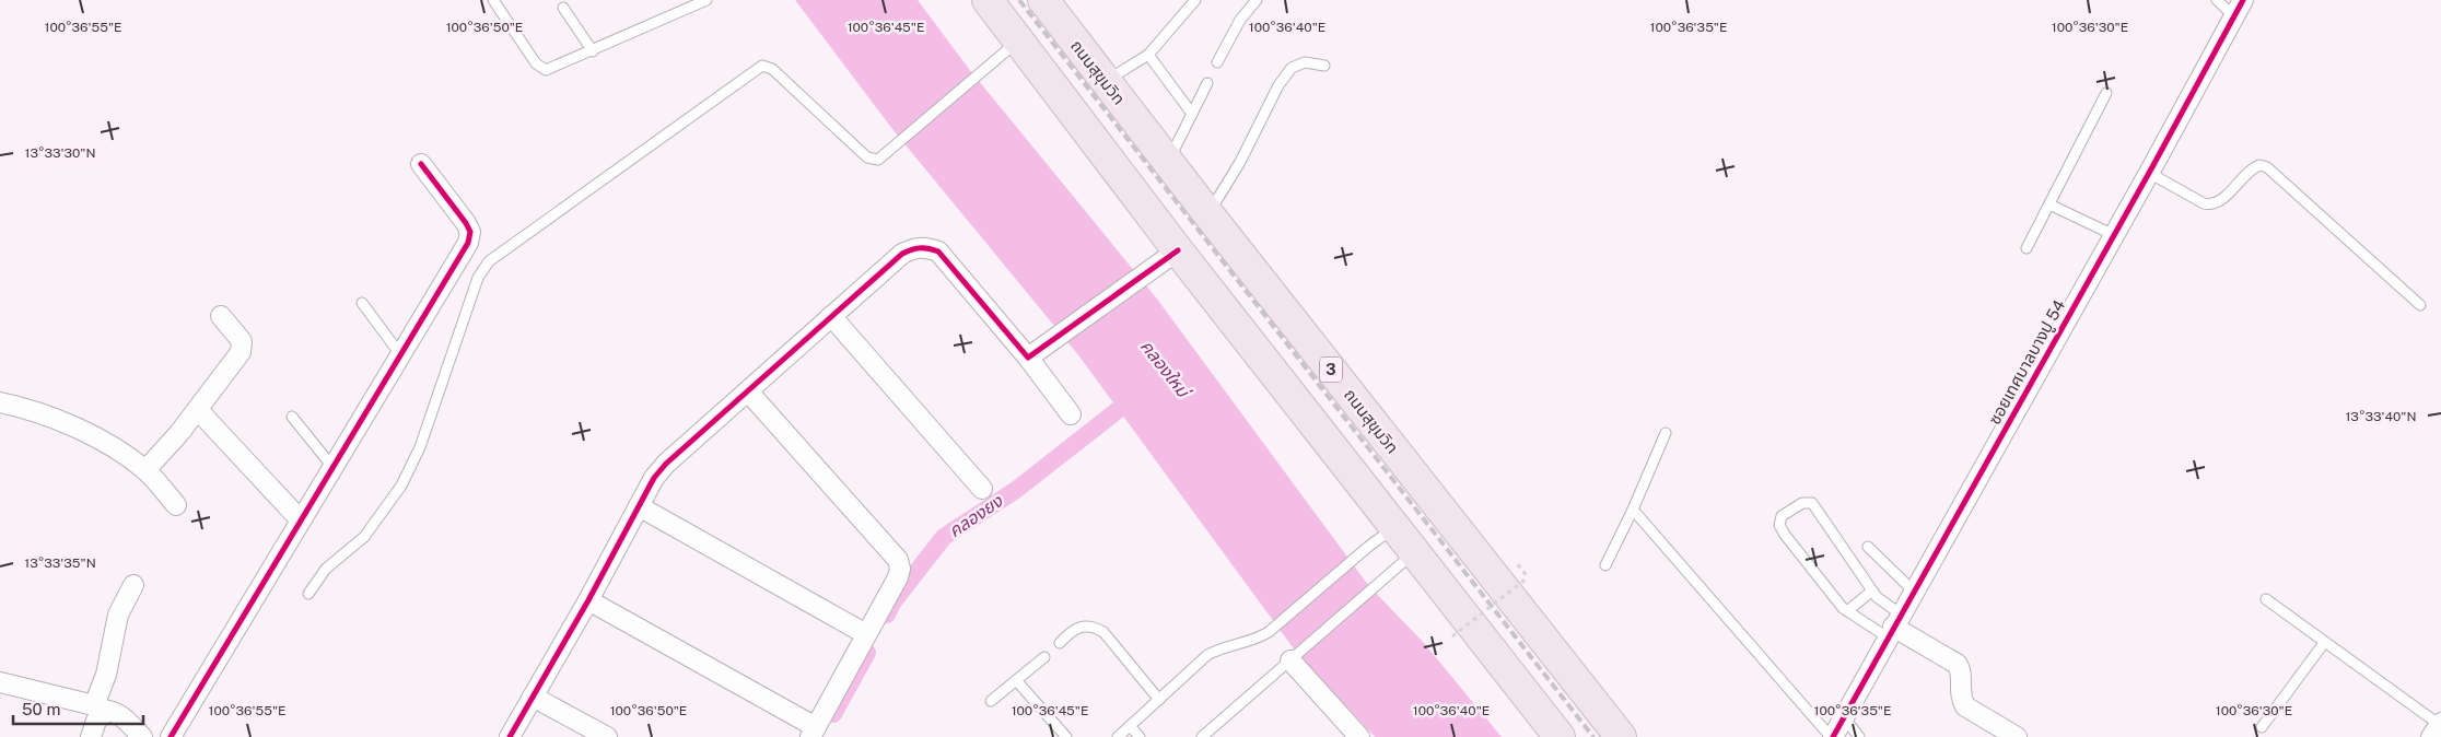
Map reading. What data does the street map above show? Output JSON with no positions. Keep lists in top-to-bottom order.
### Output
{
  "streets": {
    "highway": ["ถนนสุขุมวิท", "3"],
    "street": ["ซอยเทศบาลบางปู 54"]
  },
  "water": ["คลองใหม่", "คลองยง"],
  "scale_bar": "50 m",
  "coordinates": [
    "100°36'55\"E",
    "100°36'50\"E",
    "100°36'45\"E",
    "100°36'40\"E",
    "100°36'35\"E",
    "100°36'30\"E",
    "13°33'30\"N",
    "13°33'40\"N",
    "13°33'35\"N"
  ]
}
